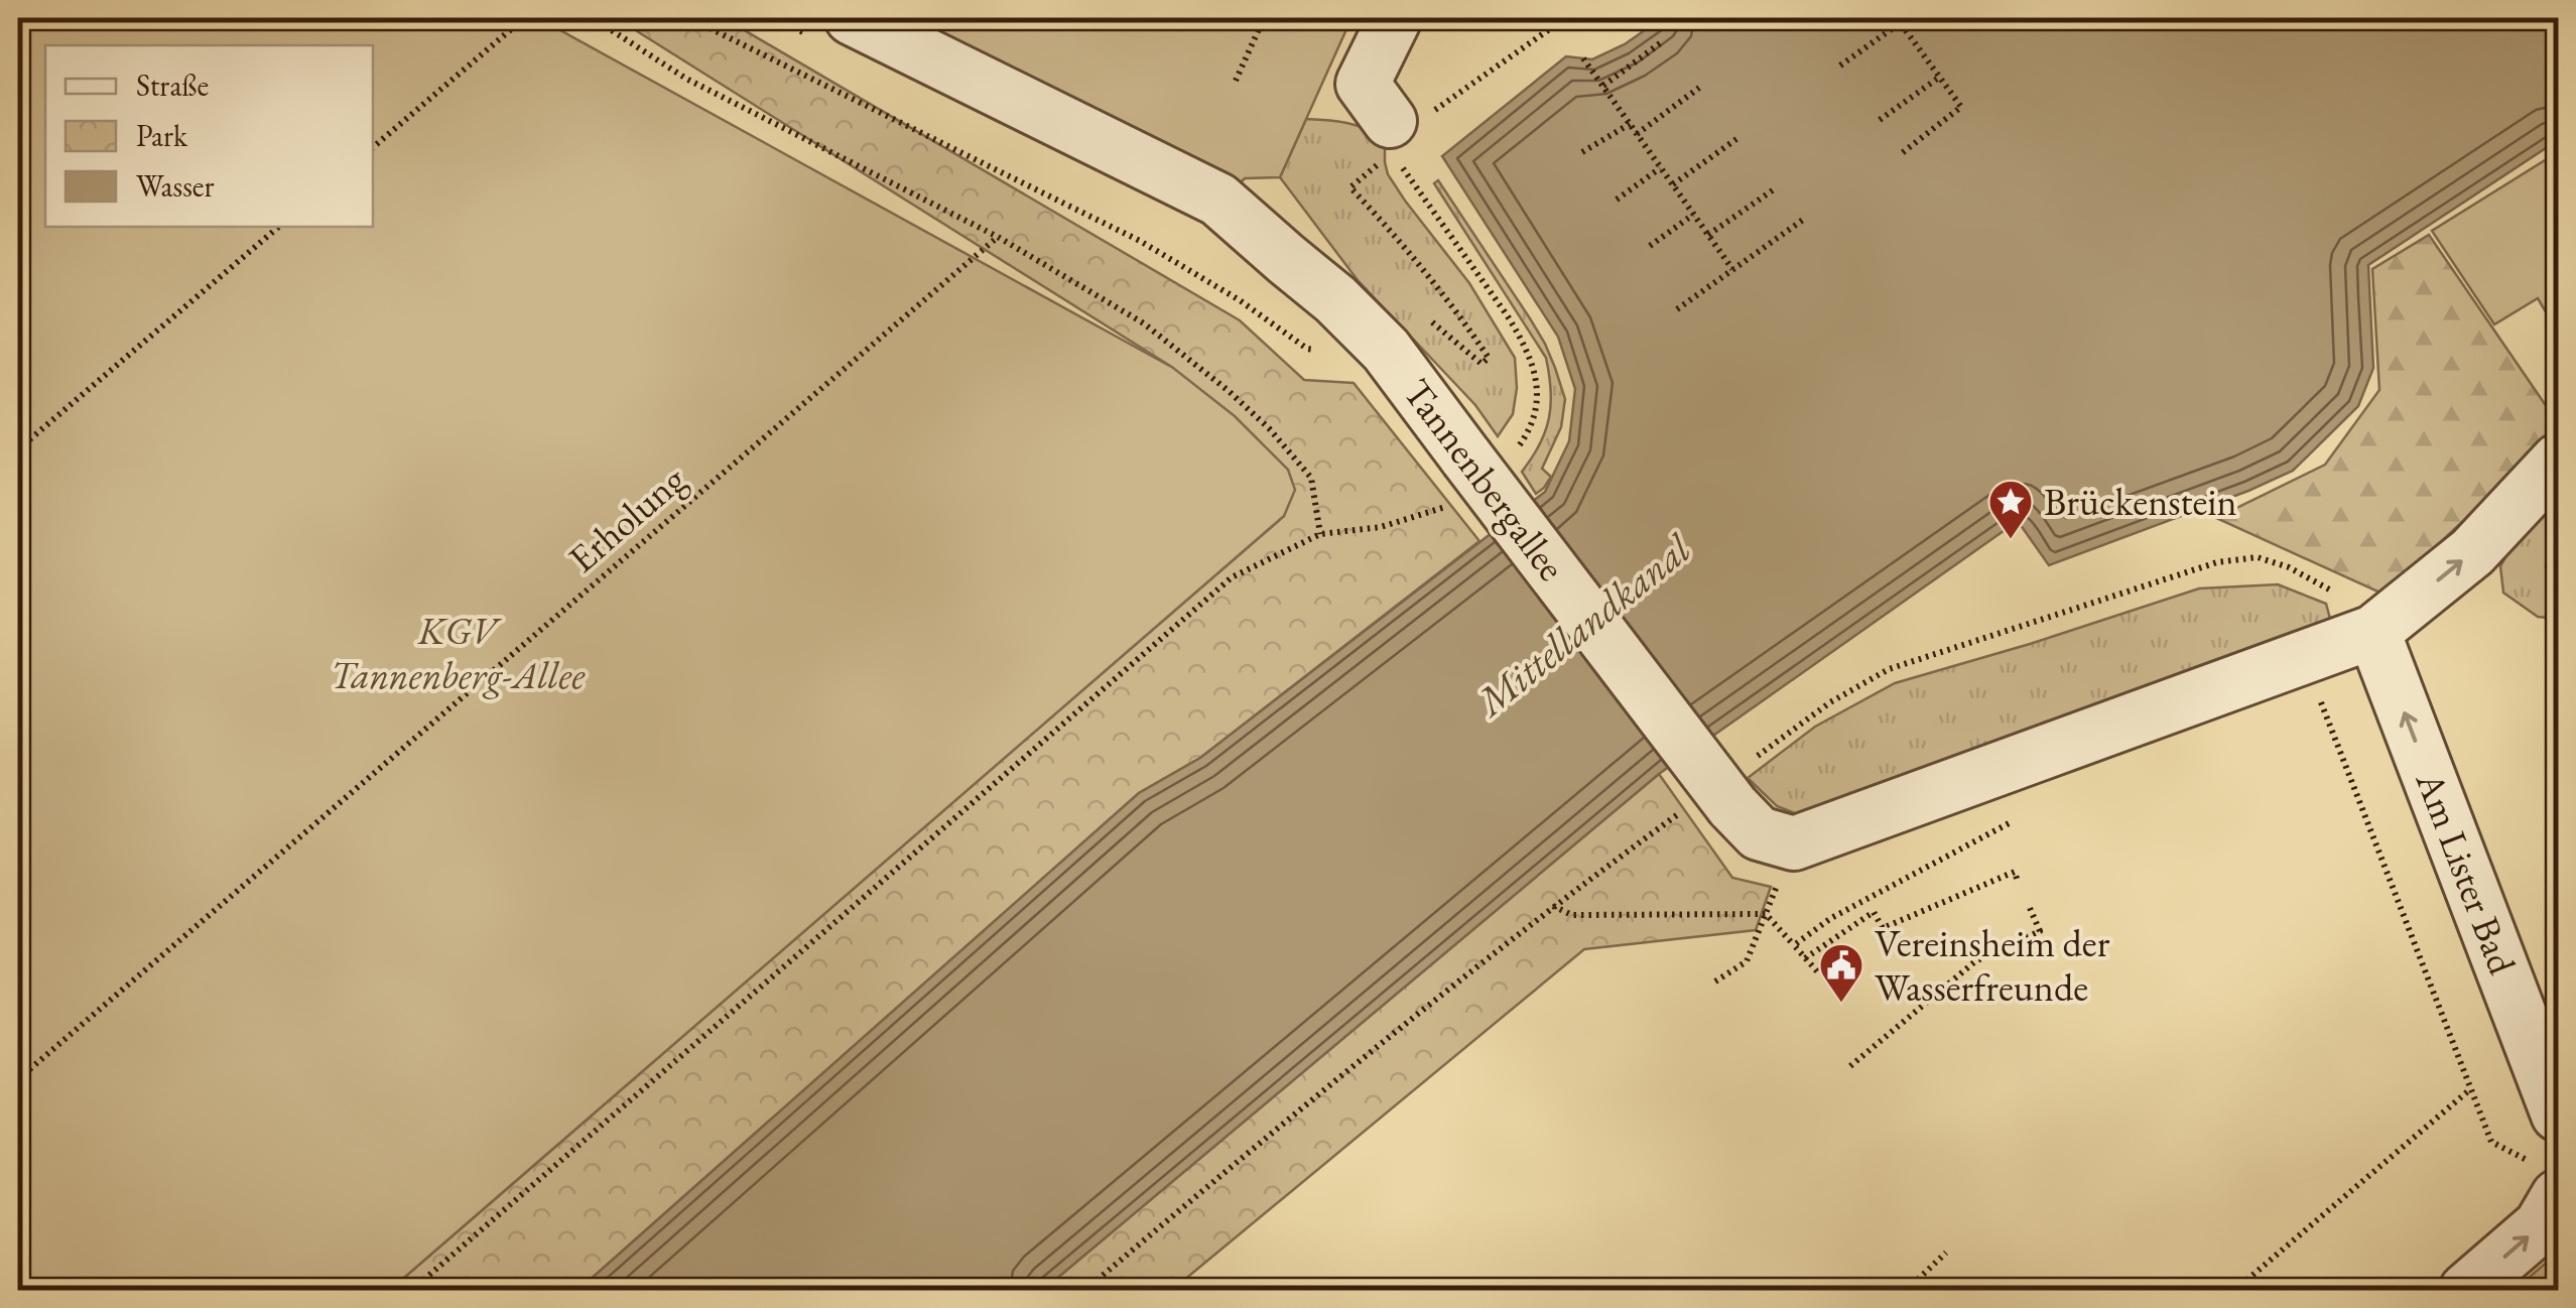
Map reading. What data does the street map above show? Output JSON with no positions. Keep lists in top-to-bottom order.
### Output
{
  "streets": {
    "street": ["Tannenbergallee", "Am Lister Bad"],
    "path": ["Erholung"]
  },
  "crossings": [
    ["Tannenbergallee", "Am Lister Bad"]
  ],
  "one_way": ["Am Lister Bad"],
  "water": ["Mittellandkanal"],
  "parks": ["KGV Tannenberg-Allee"],
  "places": {
    "place": ["Brückenstein"],
    "public building": ["Vereinsheim der Wasserfreunde"]
  },
  "legend": ["Straße", "Park", "Wasser"]
}
